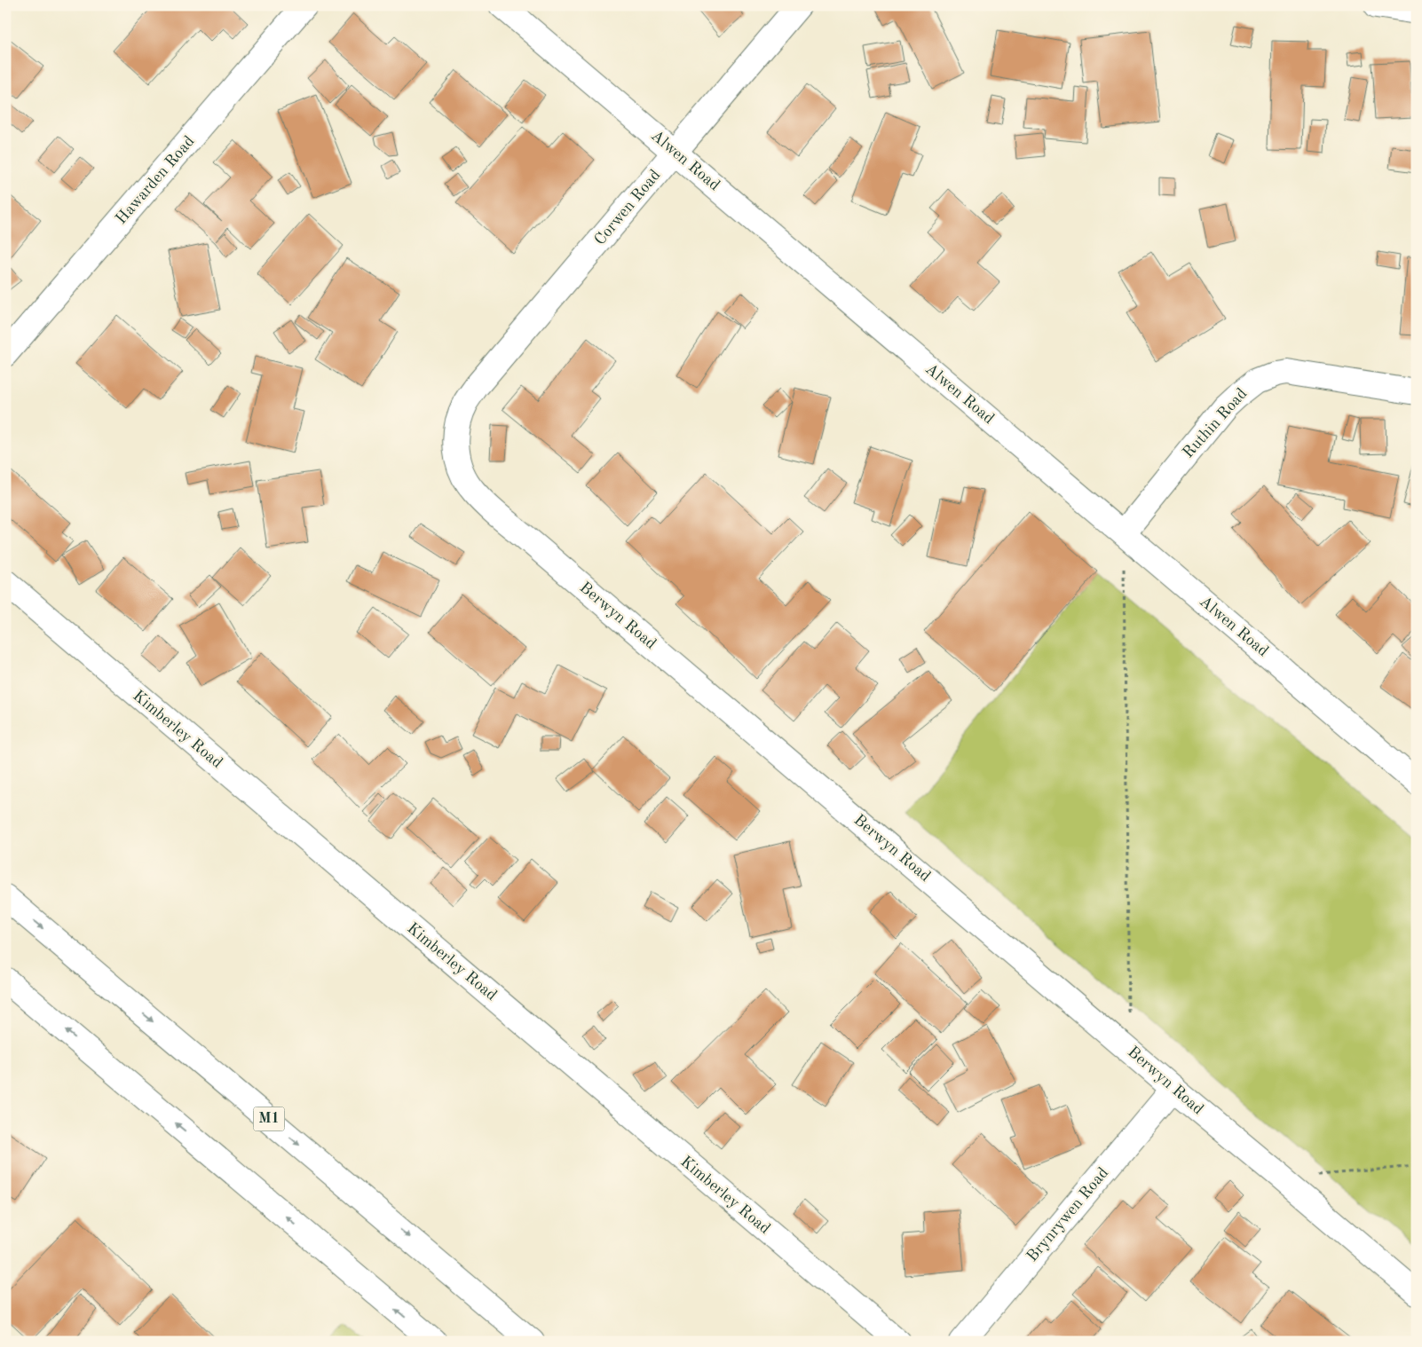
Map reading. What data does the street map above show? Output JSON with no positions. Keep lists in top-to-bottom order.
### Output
{
  "streets": {
    "main road": [
      "Alwen Road",
      "Hawarden Road",
      "Corwen Road",
      "Ruthin Road",
      "Berwyn Road",
      "Kimberley Road",
      "M1",
      "Brynrywen Road"
    ]
  },
  "crossings": [
    ["Alwen Road", "Corwen Road"],
    ["Alwen Road", "Ruthin Road"],
    ["Corwen Road", "Berwyn Road"],
    ["Berwyn Road", "Brynrywen Road"]
  ]
}
